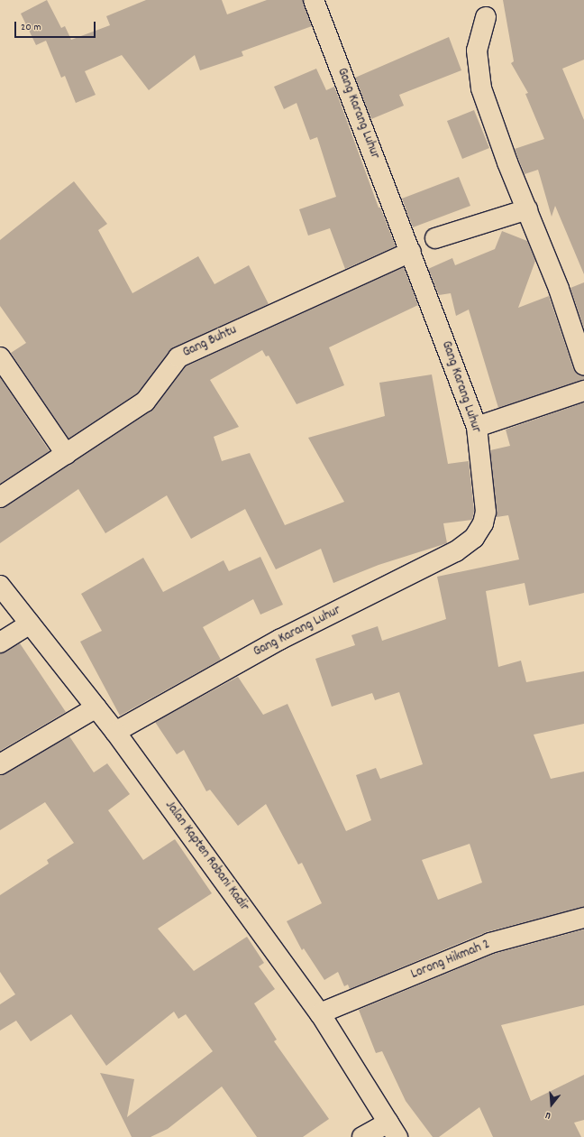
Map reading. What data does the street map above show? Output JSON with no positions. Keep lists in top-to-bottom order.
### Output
{
  "streets": {
    "street": [
      "Gang Karang Luhur",
      "Gang Buhtu",
      "Jalan Kapten Robani Kadir",
      "Lorong Hikmah 2"
    ]
  },
  "crossings": [
    ["Gang Karang Luhur", "Gang Buhtu"],
    ["Gang Karang Luhur", "Jalan Kapten Robani Kadir"],
    ["Jalan Kapten Robani Kadir", "Lorong Hikmah 2"]
  ],
  "scale_bar": "20 m",
  "north": "bottom"
}
